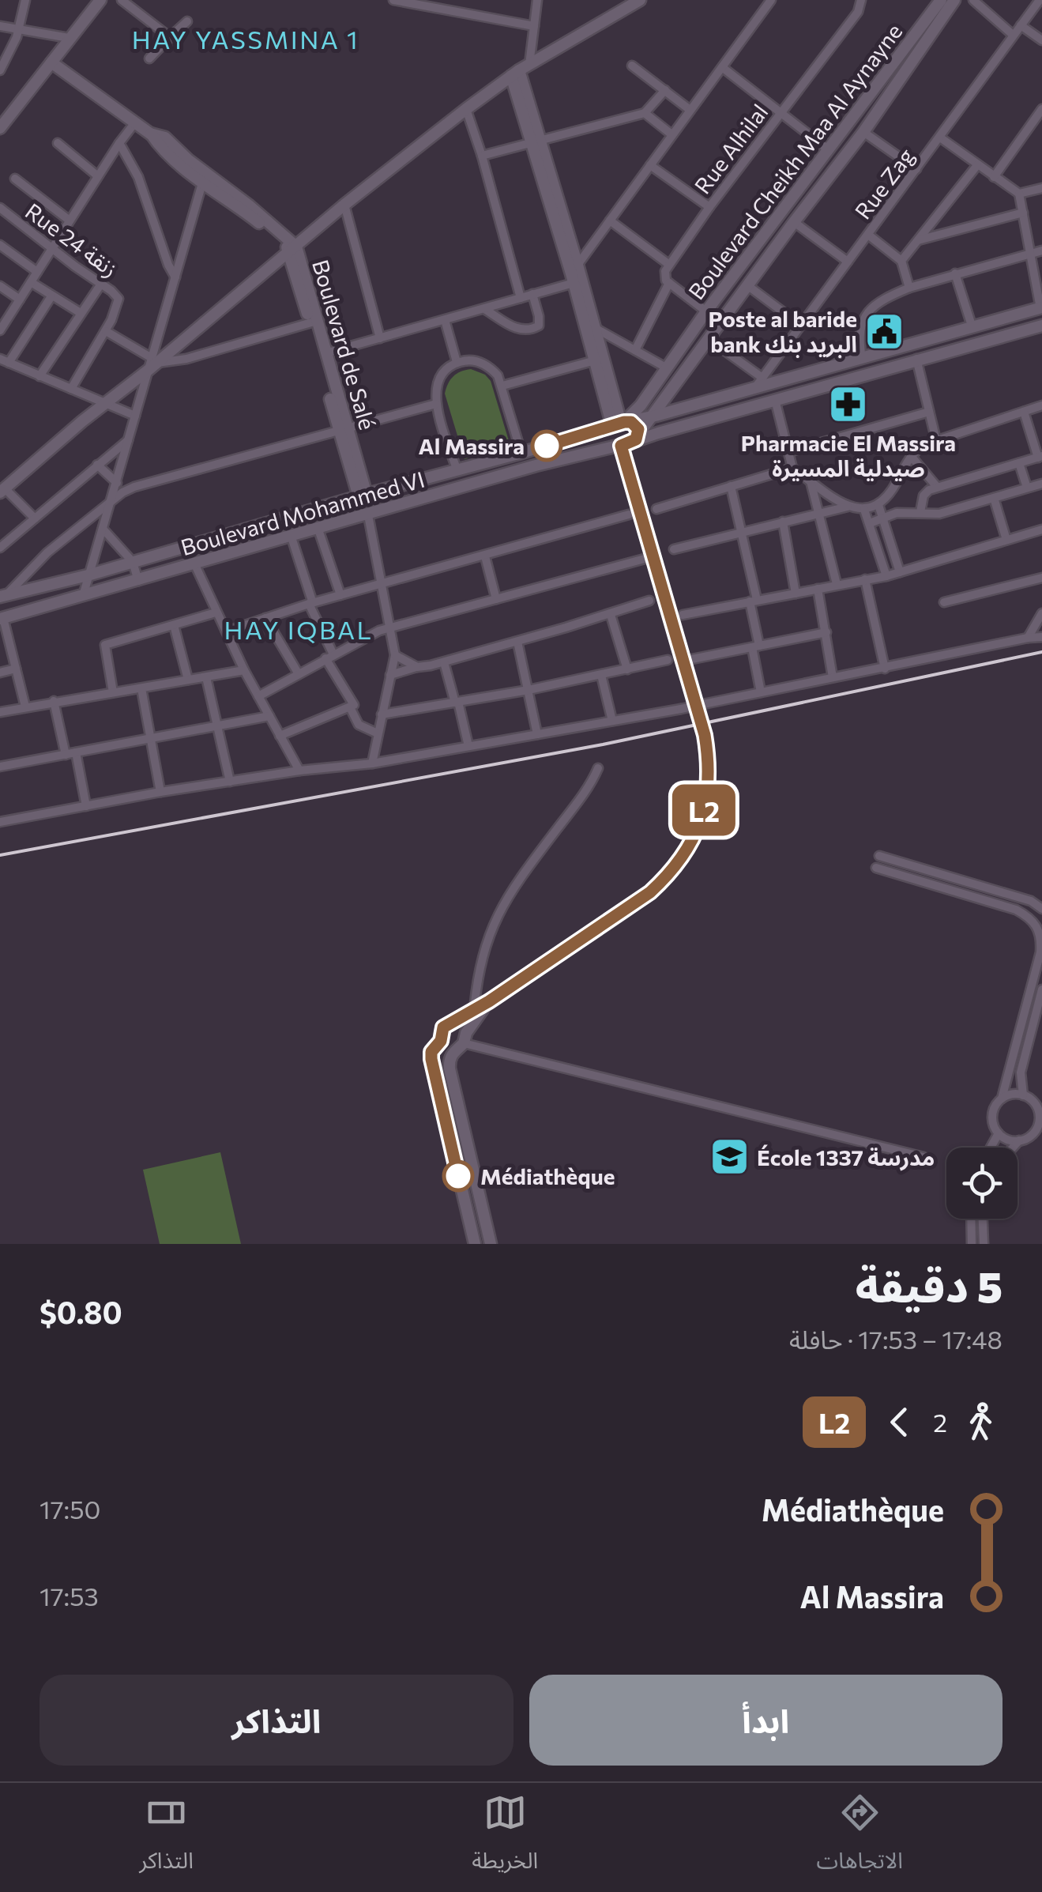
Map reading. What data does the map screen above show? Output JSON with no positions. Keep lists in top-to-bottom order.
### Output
{
  "streets": {
    "main road": ["Boulevard Cheikh Maa Al Aynayne", "Boulevard de Salé", "Boulevard Mohammed VI"],
    "street": ["Rue Alhilal", "Rue Zag", "Rue 24 زنقة"]
  },
  "crossings": [
    ["Boulevard Cheikh Maa Al Aynayne", "Boulevard Mohammed VI"],
    ["Rue Zag", "Boulevard Mohammed VI"],
    ["Boulevard de Salé", "Boulevard Mohammed VI"]
  ],
  "districts": ["HAY YASSMINA 1", "HAY IQBAL"],
  "places": {
    "public building": ["Poste al baride bank البريد بنك"],
    "pharmacy": ["Pharmacie El Massira صيدلية المسيرة"],
    "other": ["Al Massira", "Médiathèque"],
    "school or university": ["École مدرسة 1337"]
  },
  "lines": ["bus line L2"],
  "page": {
    "on_map": "L2",
    "heading": ["5 دقيقة", "17:48 – 17:53 · حافلة", "$0.80"],
    "legs": ["2", "L2"],
    "list": [
      {
        "name": "Médiathèque",
        "value": "17:50"
      },
      {
        "name": "Al Massira",
        "value": "17:53"
      }
    ],
    "buttons": ["ابدأ", "التذاكر"],
    "tabs": ["الاتجاهات", "الخريطة", "التذاكر"]
  }
}
